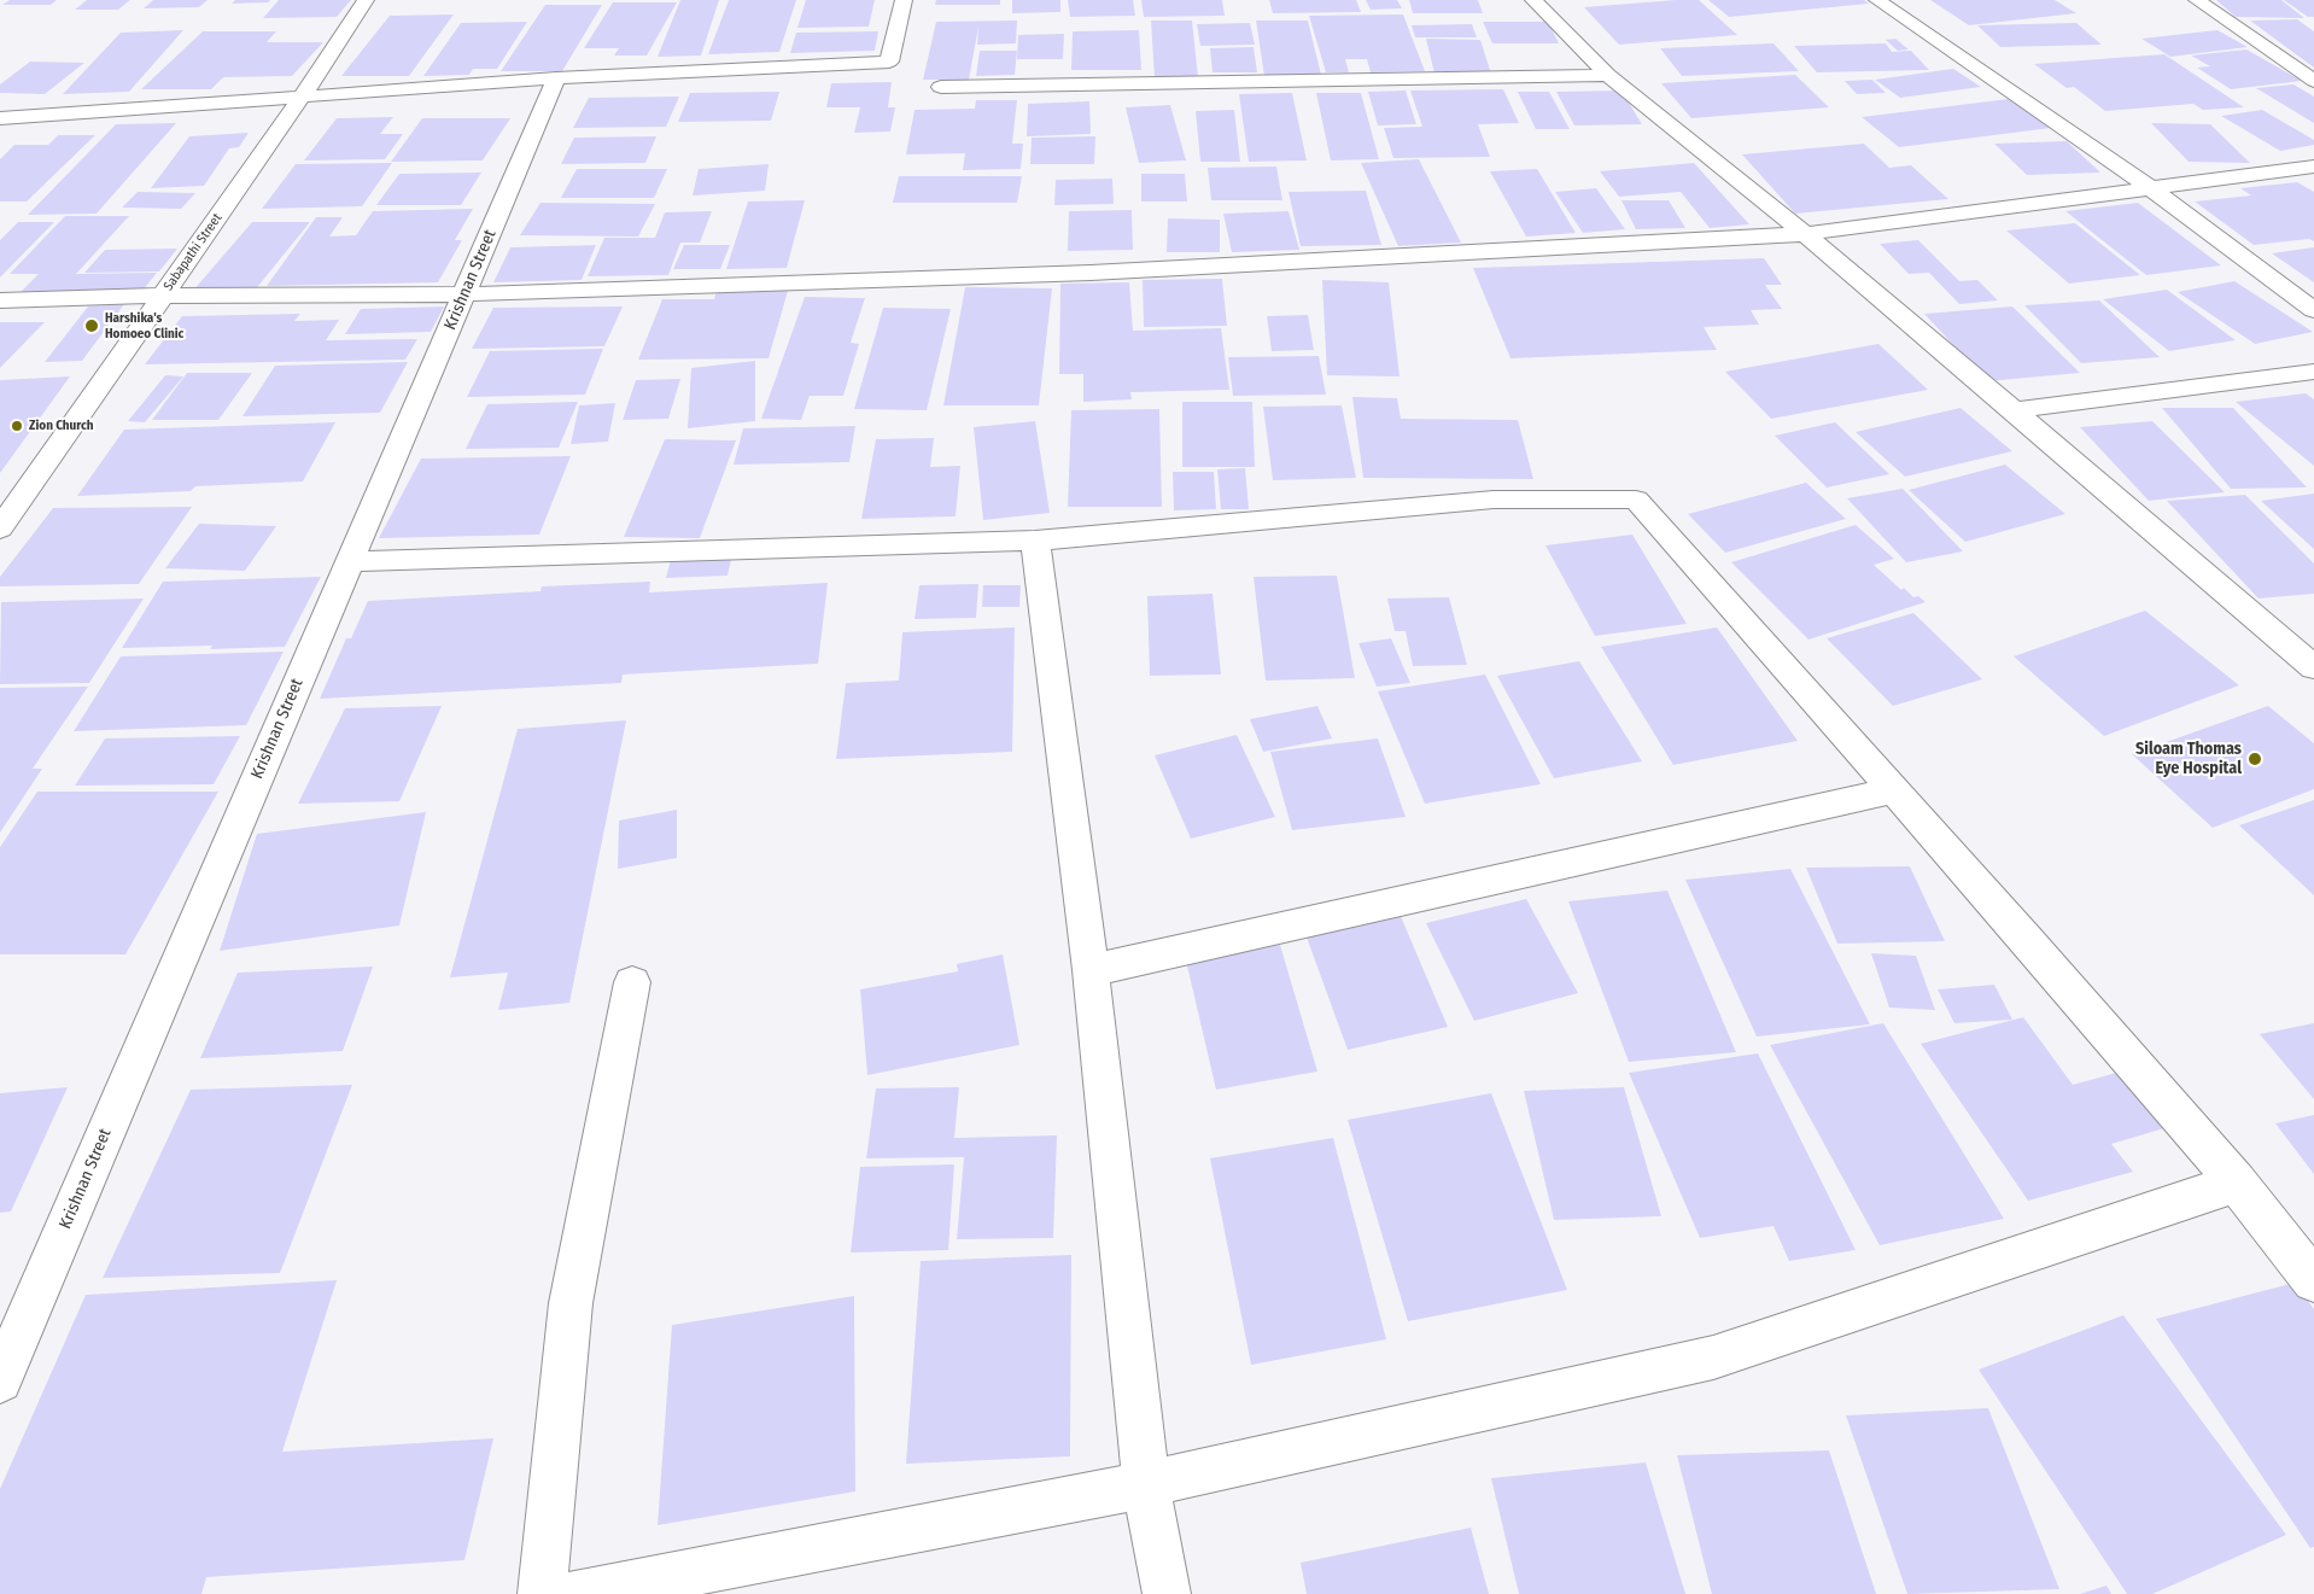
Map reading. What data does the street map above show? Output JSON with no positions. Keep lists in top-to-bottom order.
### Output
{
  "streets": {
    "street": ["Sabapathi Street", "Krishnan Street"]
  },
  "places": ["Harshika's Homoeo Clinic", "Zion Church", "Siloam Thomas Eye Hospital"]
}
